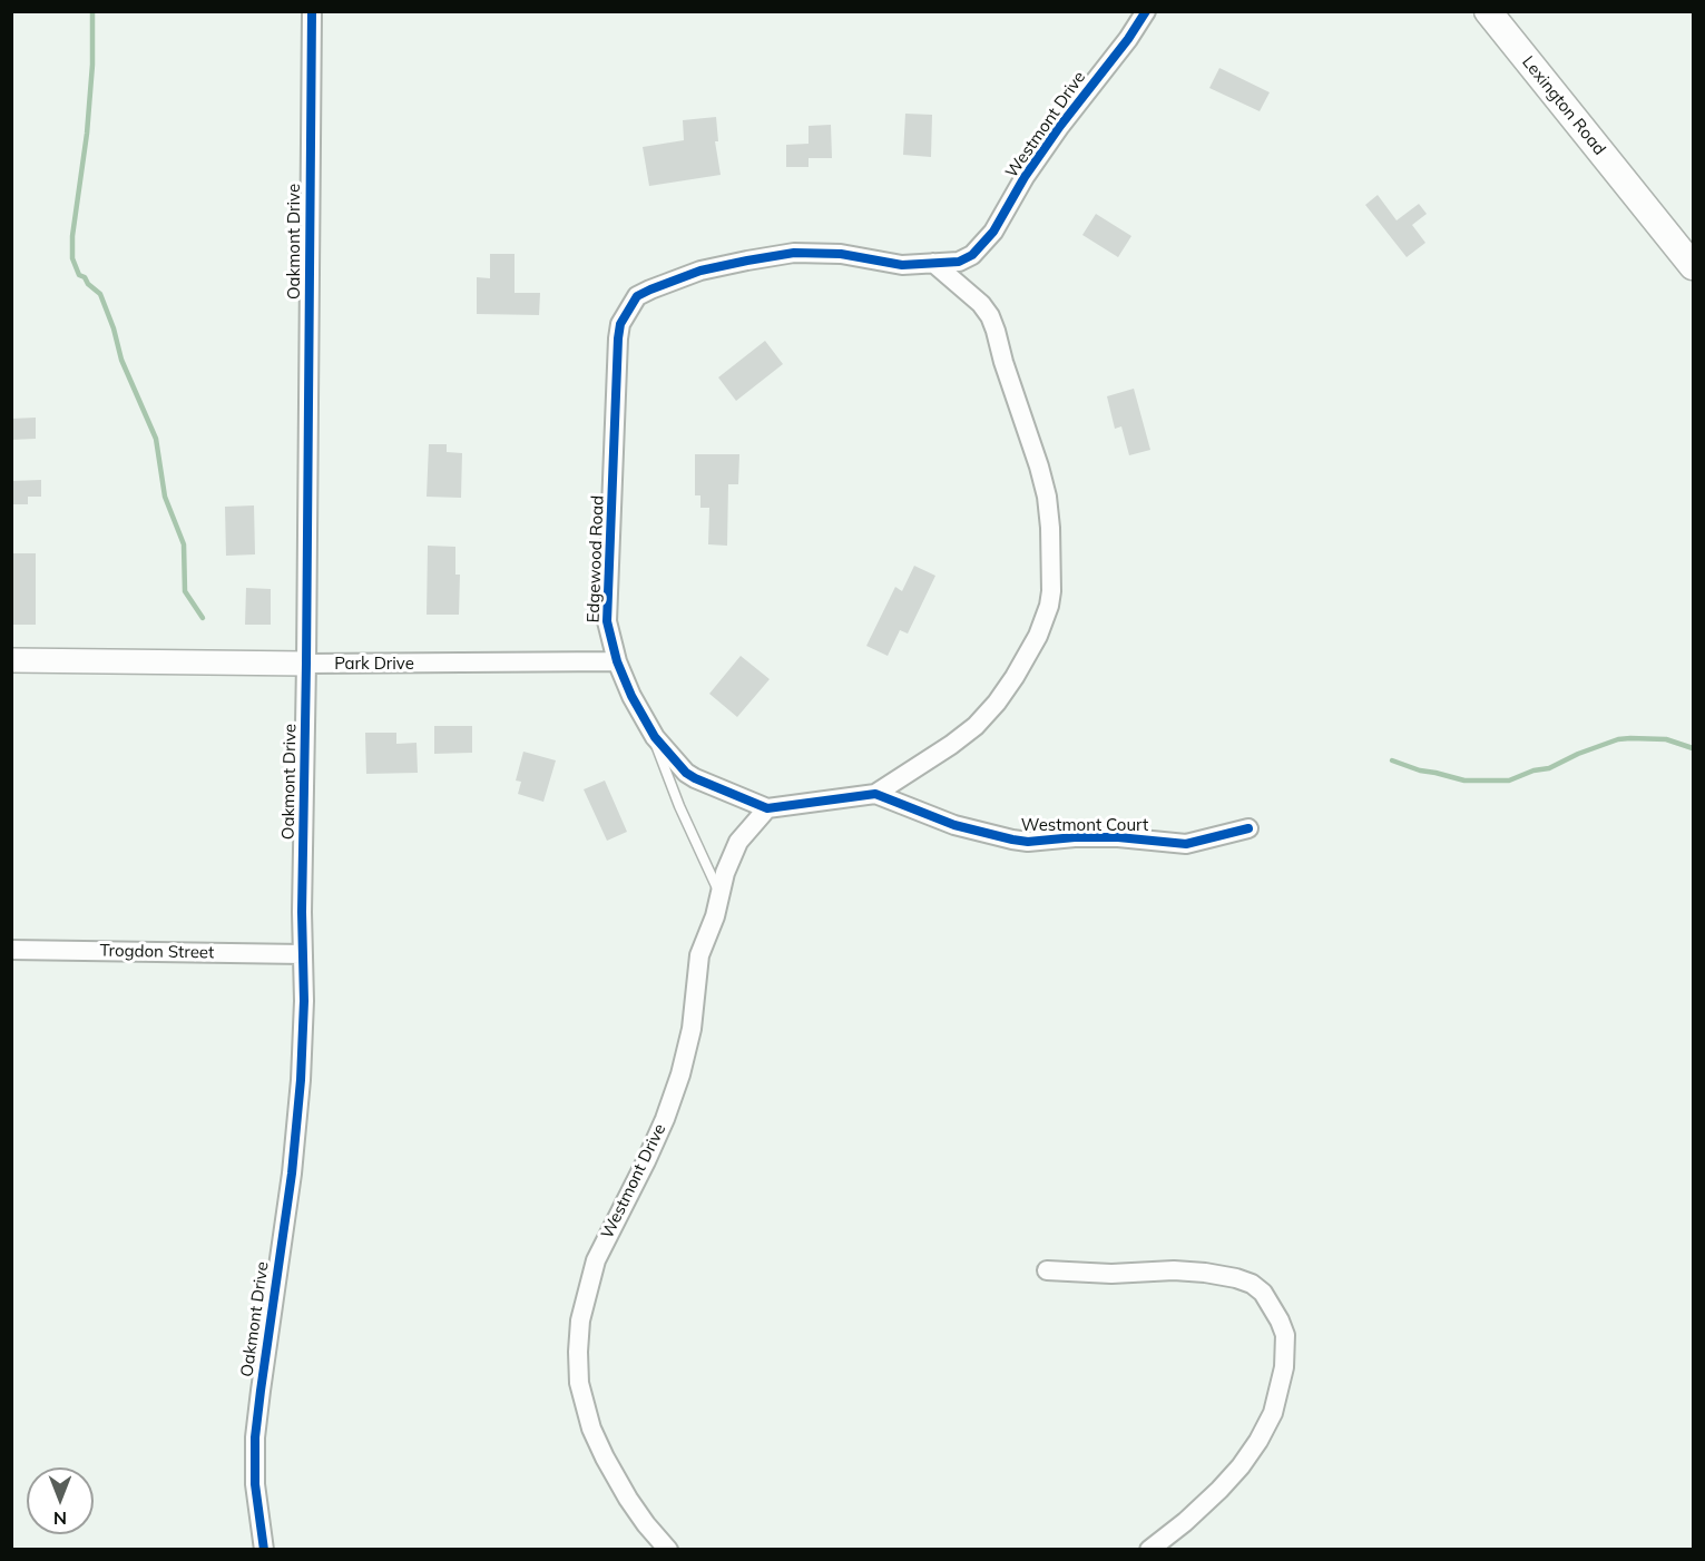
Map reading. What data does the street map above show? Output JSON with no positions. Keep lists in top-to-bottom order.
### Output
{
  "streets": {
    "main road": ["Lexington Road"],
    "street": [
      "Westmont Drive",
      "Oakmont Drive",
      "Edgewood Road",
      "Park Drive",
      "Westmont Court",
      "Trogdon Street"
    ]
  },
  "crossings": [
    ["Westmont Drive", "Edgewood Road"],
    ["Westmont Drive", "Westmont Court"],
    ["Oakmont Drive", "Park Drive"],
    ["Oakmont Drive", "Trogdon Street"],
    ["Edgewood Road", "Park Drive"],
    ["Edgewood Road", "Westmont Court"]
  ],
  "north": "bottom"
}
